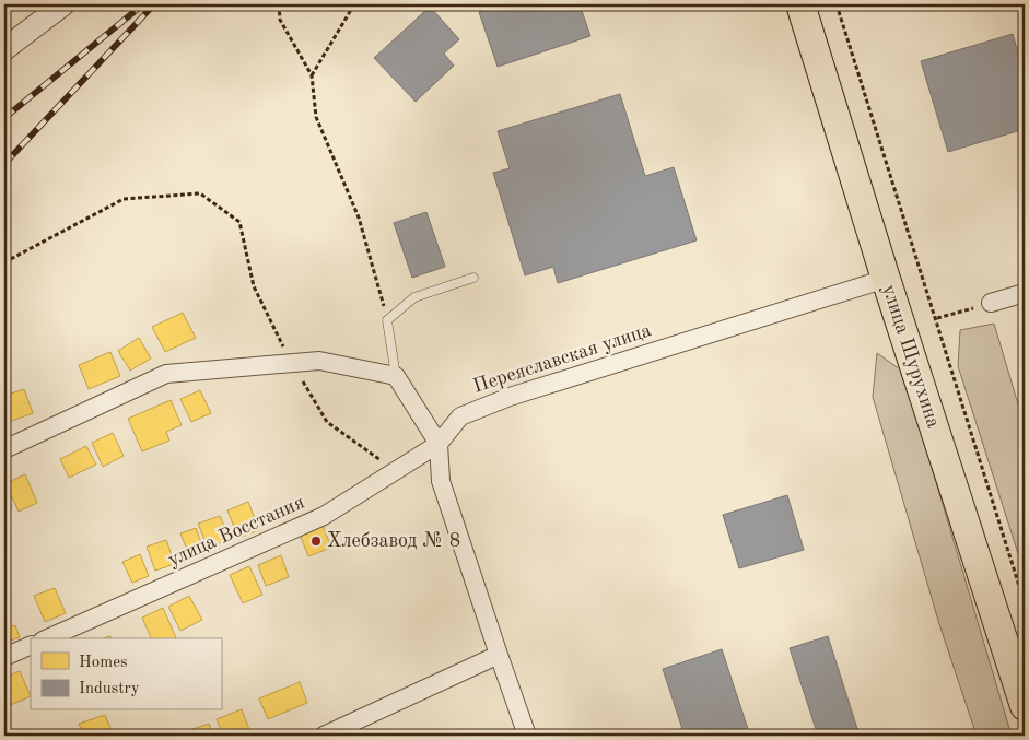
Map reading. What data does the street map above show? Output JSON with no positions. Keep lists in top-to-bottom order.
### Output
{
  "streets": {
    "highway": ["улица Шурухина"],
    "street": ["Переяславская улица", "улица Восстания"]
  },
  "crossings": [
    ["улица Шурухина", "Переяславская улица"],
    ["Переяславская улица", "улица Восстания"]
  ],
  "places": ["Хлебзавод № 8"],
  "legend": ["Homes", "Industry"]
}
